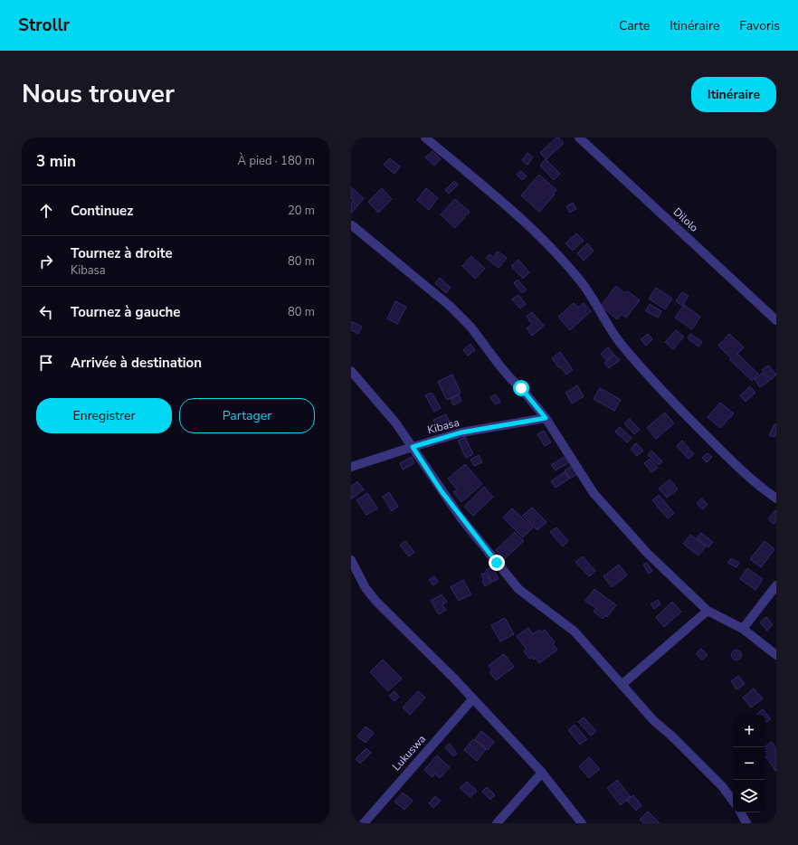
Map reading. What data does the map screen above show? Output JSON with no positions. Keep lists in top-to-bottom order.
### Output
{
  "streets": {
    "street": ["Dilolo", "Kibasa", "Lukuswa"]
  },
  "page": {
    "header": "Strollr",
    "nav": ["Carte", "Itinéraire", "Favoris"],
    "title": "Nous trouver",
    "buttons": [
      "Itinéraire",
      ["Enregistrer", "Partager"]
    ],
    "heading": ["3 min", "À pied · 180 m"],
    "list": [
      ["Continuez", "20 m"],
      ["Tournez à droite", "Kibasa", "80 m"],
      ["Tournez à gauche", "80 m"],
      "Arrivée à destination"
    ],
    "map_buttons": ["+", "−"]
  }
}
